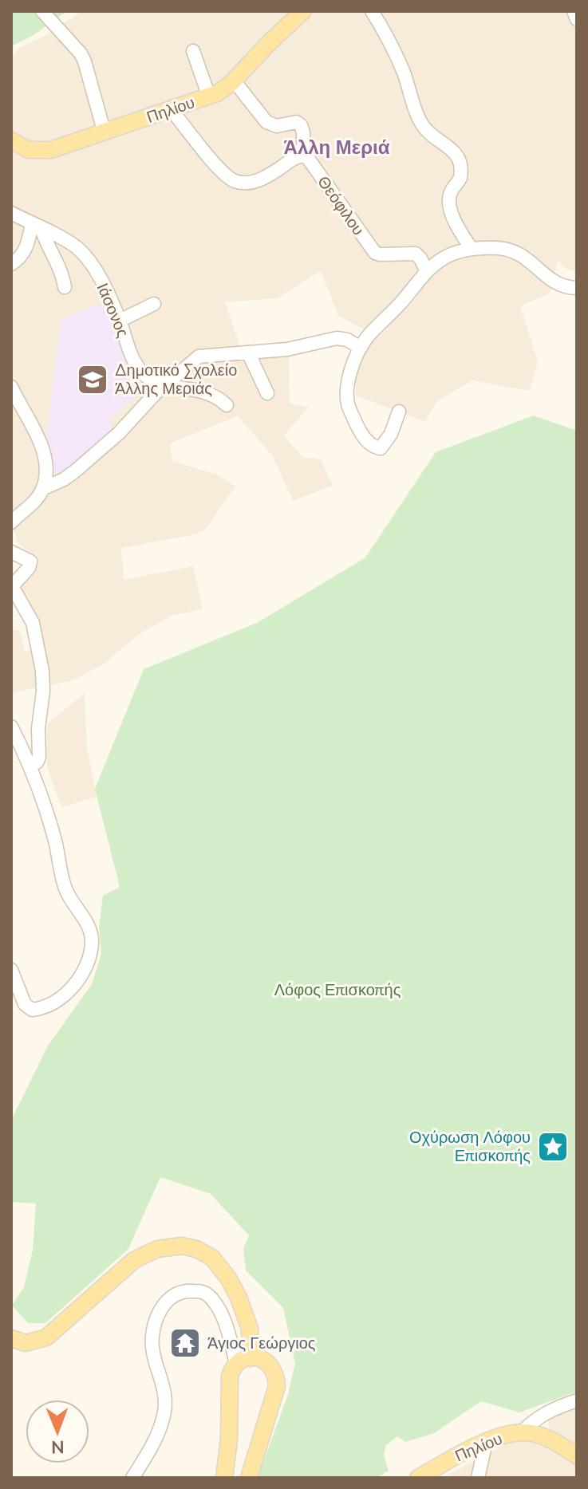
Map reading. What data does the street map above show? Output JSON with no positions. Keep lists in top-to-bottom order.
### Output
{
  "streets": {
    "main road": ["Πηλίου"],
    "street": ["Θεόφιλου", "Ιάσονος"]
  },
  "districts": ["Άλλη Μεριά"],
  "parks": ["Λόφος Επισκοπής"],
  "places": {
    "school or university": ["Δημοτικό Σχολείο Άλλης Μεριάς"],
    "place": ["Οχύρωση Λόφου Επισκοπής"],
    "temple": ["Άγιος Γεώργιος"]
  },
  "north": "bottom"
}
